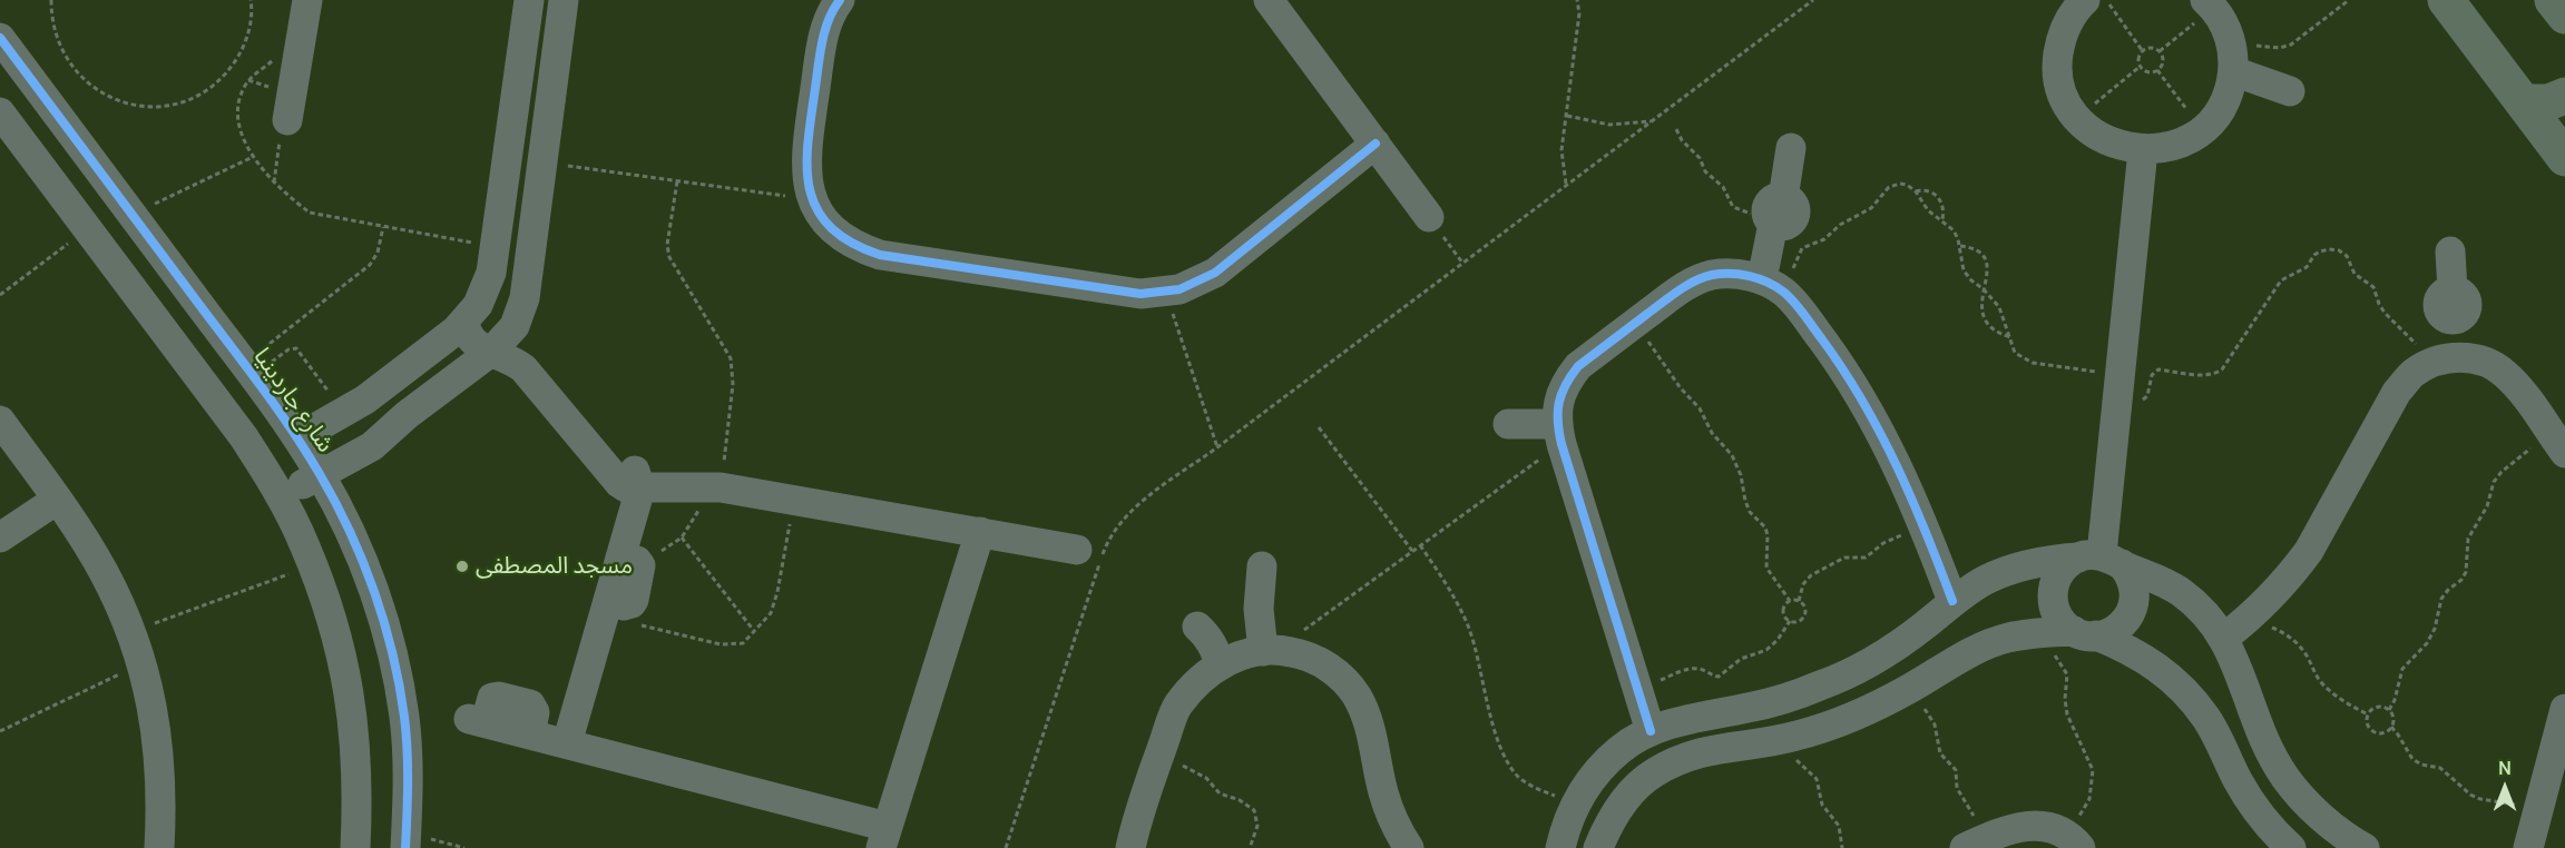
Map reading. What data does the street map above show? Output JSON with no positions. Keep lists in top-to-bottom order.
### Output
{
  "streets": {
    "street": ["شارع جاردينيا"]
  },
  "places": ["مسجد المصطفى"],
  "north": "top"
}
